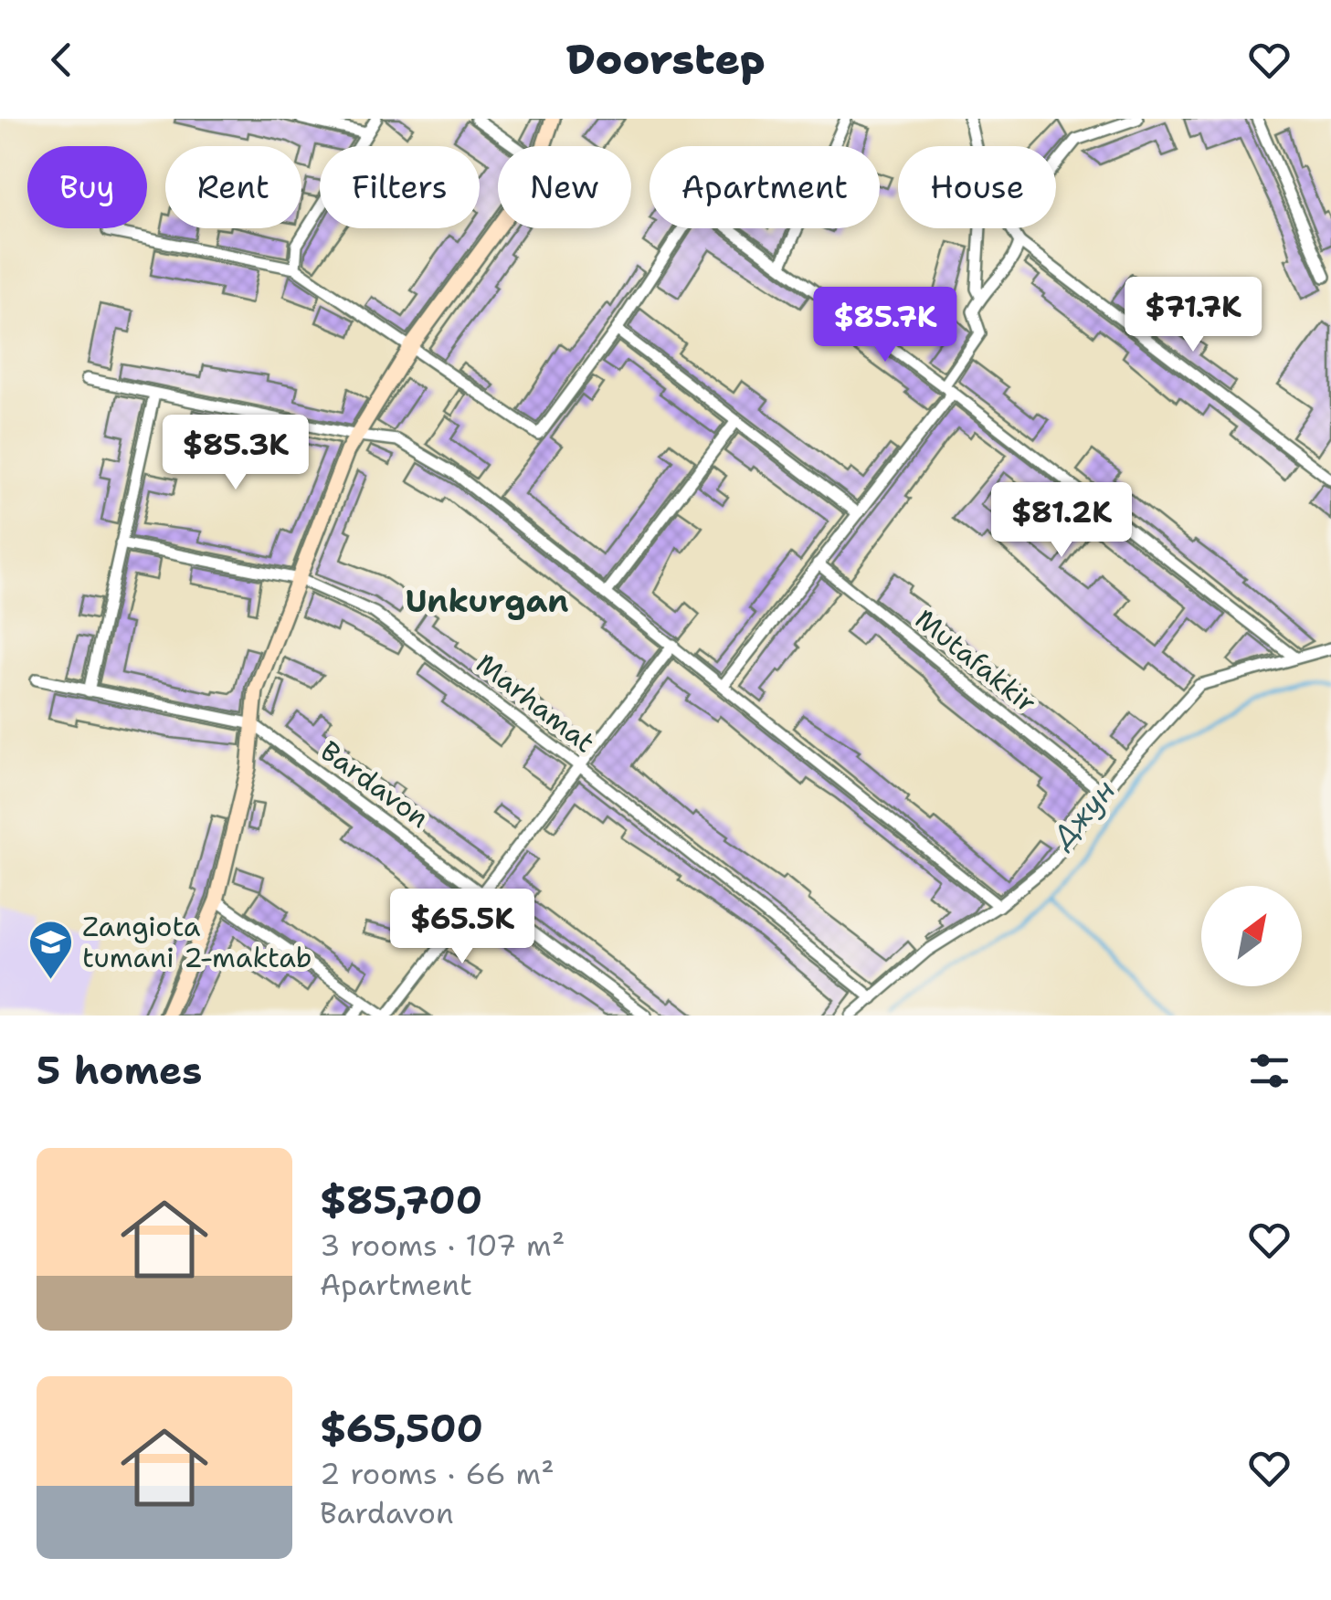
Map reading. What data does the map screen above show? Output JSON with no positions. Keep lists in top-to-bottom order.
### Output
{
  "streets": {
    "street": ["Mutafakkir", "Marhamat", "Bardavon"]
  },
  "districts": ["Unkurgan"],
  "water": ["Джун"],
  "places": {
    "school or university": ["Zangiota tumani 2-maktab"]
  },
  "north": "top right",
  "page": {
    "header": "Doorstep",
    "chip": [
      "Buy",
      "Rent",
      "Filters",
      "New",
      "Apartment",
      "House"
    ],
    "price": [
      "$71.7K",
      "$85.7K",
      "$85.3K",
      "$81.2K",
      "$65.5K"
    ],
    "heading": "5 homes",
    "list": [
      {
        "name": "$85,700",
        "note": "3 rooms · 107 m² · Apartment"
      },
      {
        "name": "$65,500",
        "note": "2 rooms · 66 m² · Bardavon"
      }
    ]
  }
}
